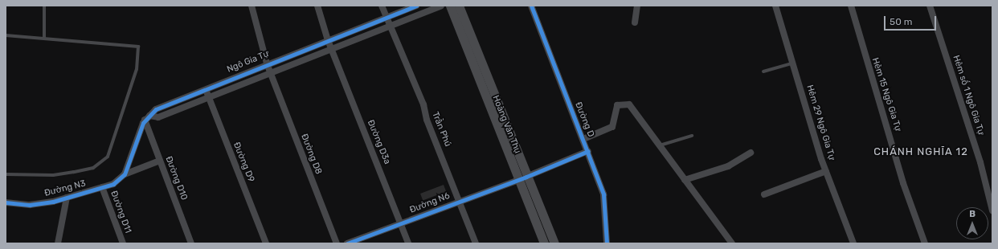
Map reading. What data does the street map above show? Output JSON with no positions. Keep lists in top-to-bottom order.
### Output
{
  "streets": {
    "street": [
      "Ngô Gia Tự",
      "Hẻm 15 Ngô Gia Tự",
      "Hẻm số 1 Ngô Gia Tự",
      "Đường D",
      "Hẻm 29 Ngô Gia Tự",
      "Hoàng Văn Thụ",
      "Trần Phú",
      "Đường D3a",
      "Đường D8",
      "Đường D9",
      "Đường D10",
      "Đường N3",
      "Đường N6",
      "Đường D11"
    ]
  },
  "crossings": [
    ["Ngô Gia Tự", "Trần Phú"],
    ["Ngô Gia Tự", "Đường D3a"],
    ["Ngô Gia Tự", "Đường D8"],
    ["Ngô Gia Tự", "Đường D9"],
    ["Ngô Gia Tự", "Đường D10"],
    ["Đường D", "Đường N6"],
    ["Hoàng Văn Thụ", "Đường N6"],
    ["Trần Phú", "Đường N6"],
    ["Đường D3a", "Đường N6"],
    ["Đường D10", "Đường N3"],
    ["Đường N3", "Đường D11"]
  ],
  "districts": ["CHÁNH NGHĨA 12"],
  "scale_bar": "50 m",
  "north": "top"
}
